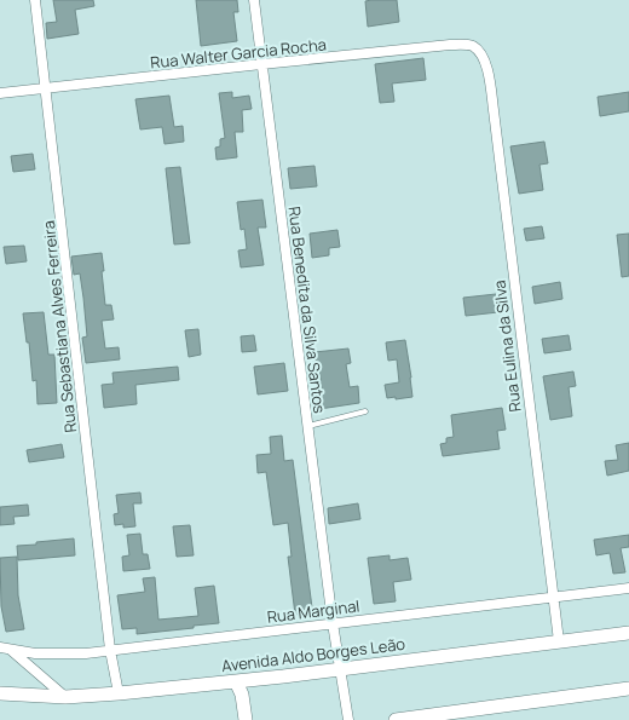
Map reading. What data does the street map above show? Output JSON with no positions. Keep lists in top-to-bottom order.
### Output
{
  "streets": {
    "street": [
      "Rua Walter Garcia Rocha",
      "Rua Benedita da Silva Santos",
      "Rua Sebastiana Alves Ferreira",
      "Rua Eulina da Silva",
      "Rua Marginal",
      "Avenida Aldo Borges Leão"
    ]
  },
  "crossings": [
    ["Rua Walter Garcia Rocha", "Rua Benedita da Silva Santos"],
    ["Rua Walter Garcia Rocha", "Rua Sebastiana Alves Ferreira"],
    ["Rua Walter Garcia Rocha", "Rua Eulina da Silva"],
    ["Rua Benedita da Silva Santos", "Rua Marginal"],
    ["Rua Benedita da Silva Santos", "Avenida Aldo Borges Leão"],
    ["Rua Sebastiana Alves Ferreira", "Rua Marginal"],
    ["Rua Sebastiana Alves Ferreira", "Avenida Aldo Borges Leão"],
    ["Rua Eulina da Silva", "Rua Marginal"],
    ["Rua Eulina da Silva", "Avenida Aldo Borges Leão"]
  ]
}
